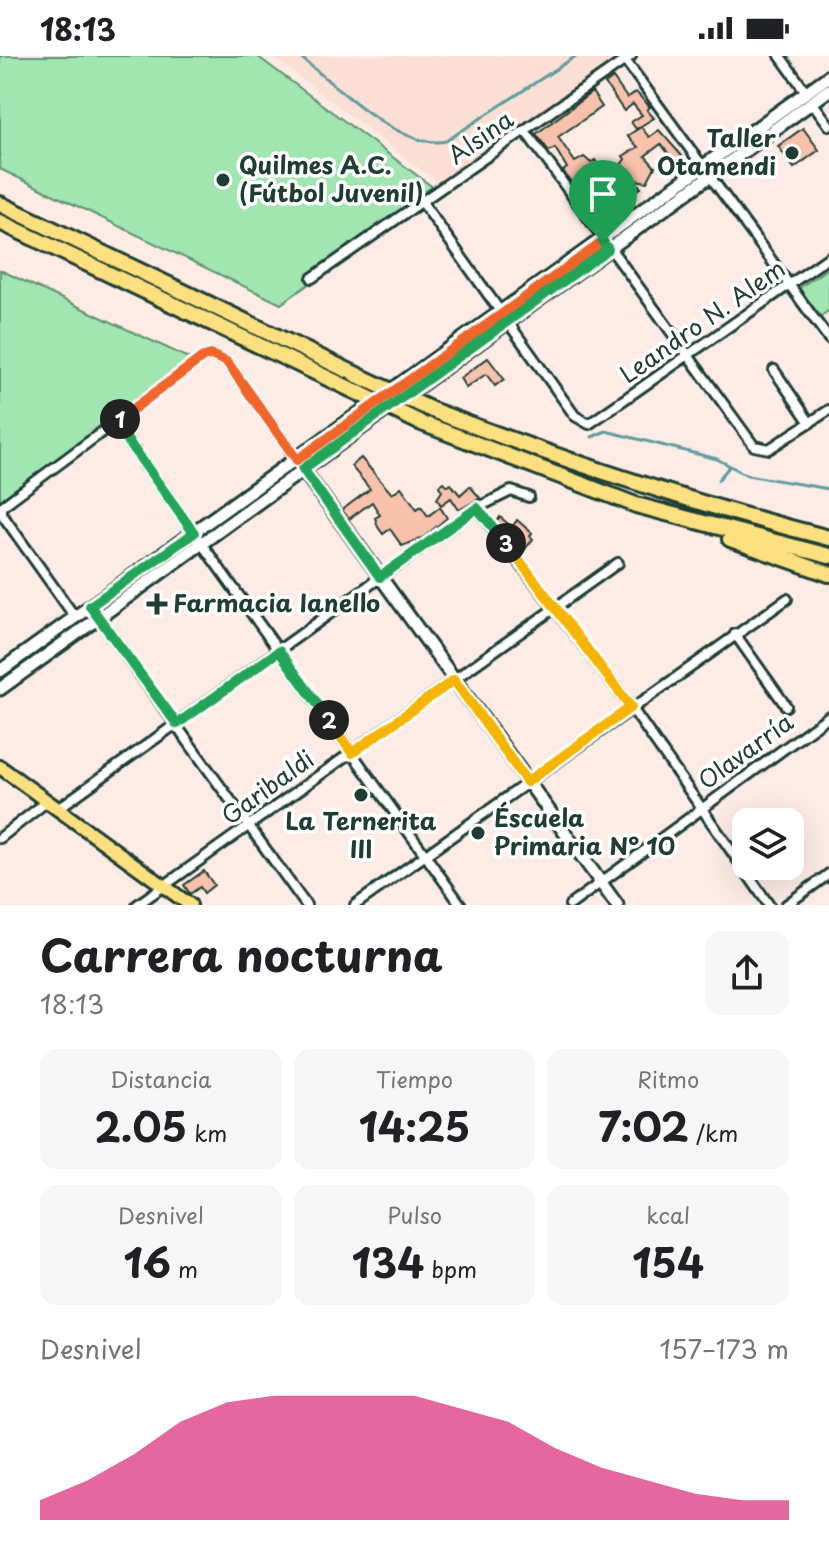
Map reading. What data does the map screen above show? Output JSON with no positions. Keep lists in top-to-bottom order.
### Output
{
  "streets": {
    "street": [
      "Alsina",
      "Leandro N. Alem",
      "Olavarría",
      "Garibaldi"
    ]
  },
  "places": {
    "other": [
      "Taller Otamendi",
      "Quilmes A.C. (Fútbol Juvenil)",
      "La Ternerita III",
      "Éscuela Primaria N° 10"
    ],
    "health": ["Farmacia Ianello"]
  },
  "page": {
    "status": "18:13",
    "pins": ["1", "3", "2"],
    "heading": ["Carrera nocturna", "18:13"],
    "stats": [
      ["Distancia", "2.05 km"],
      ["Tiempo", "14:25"],
      ["Ritmo", "7:02 /km"],
      ["Desnivel", "16 m"],
      ["Pulso", "134 bpm"],
      ["kcal", "154"]
    ],
    "chart": ["Desnivel", "157–173 m"]
  }
}
